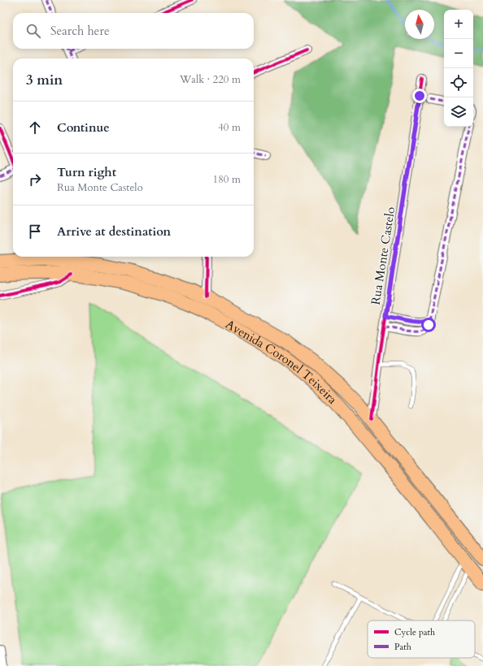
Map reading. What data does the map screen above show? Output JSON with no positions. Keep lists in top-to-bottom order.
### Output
{
  "streets": {
    "highway": ["Avenida Coronel Teixeira"],
    "street": ["Rua Monte Castelo"]
  },
  "crossings": [
    ["Rua Monte Castelo", "Avenida Coronel Teixeira"]
  ],
  "legend": ["Cycle path", "Path"],
  "north": "top",
  "page": {
    "map_buttons": ["+", "−"],
    "search": "Search here",
    "heading": ["3 min", "Walk · 220 m"],
    "list": [
      ["Continue", "40 m"],
      ["Turn right", "Rua Monte Castelo", "180 m"],
      "Arrive at destination"
    ]
  }
}
